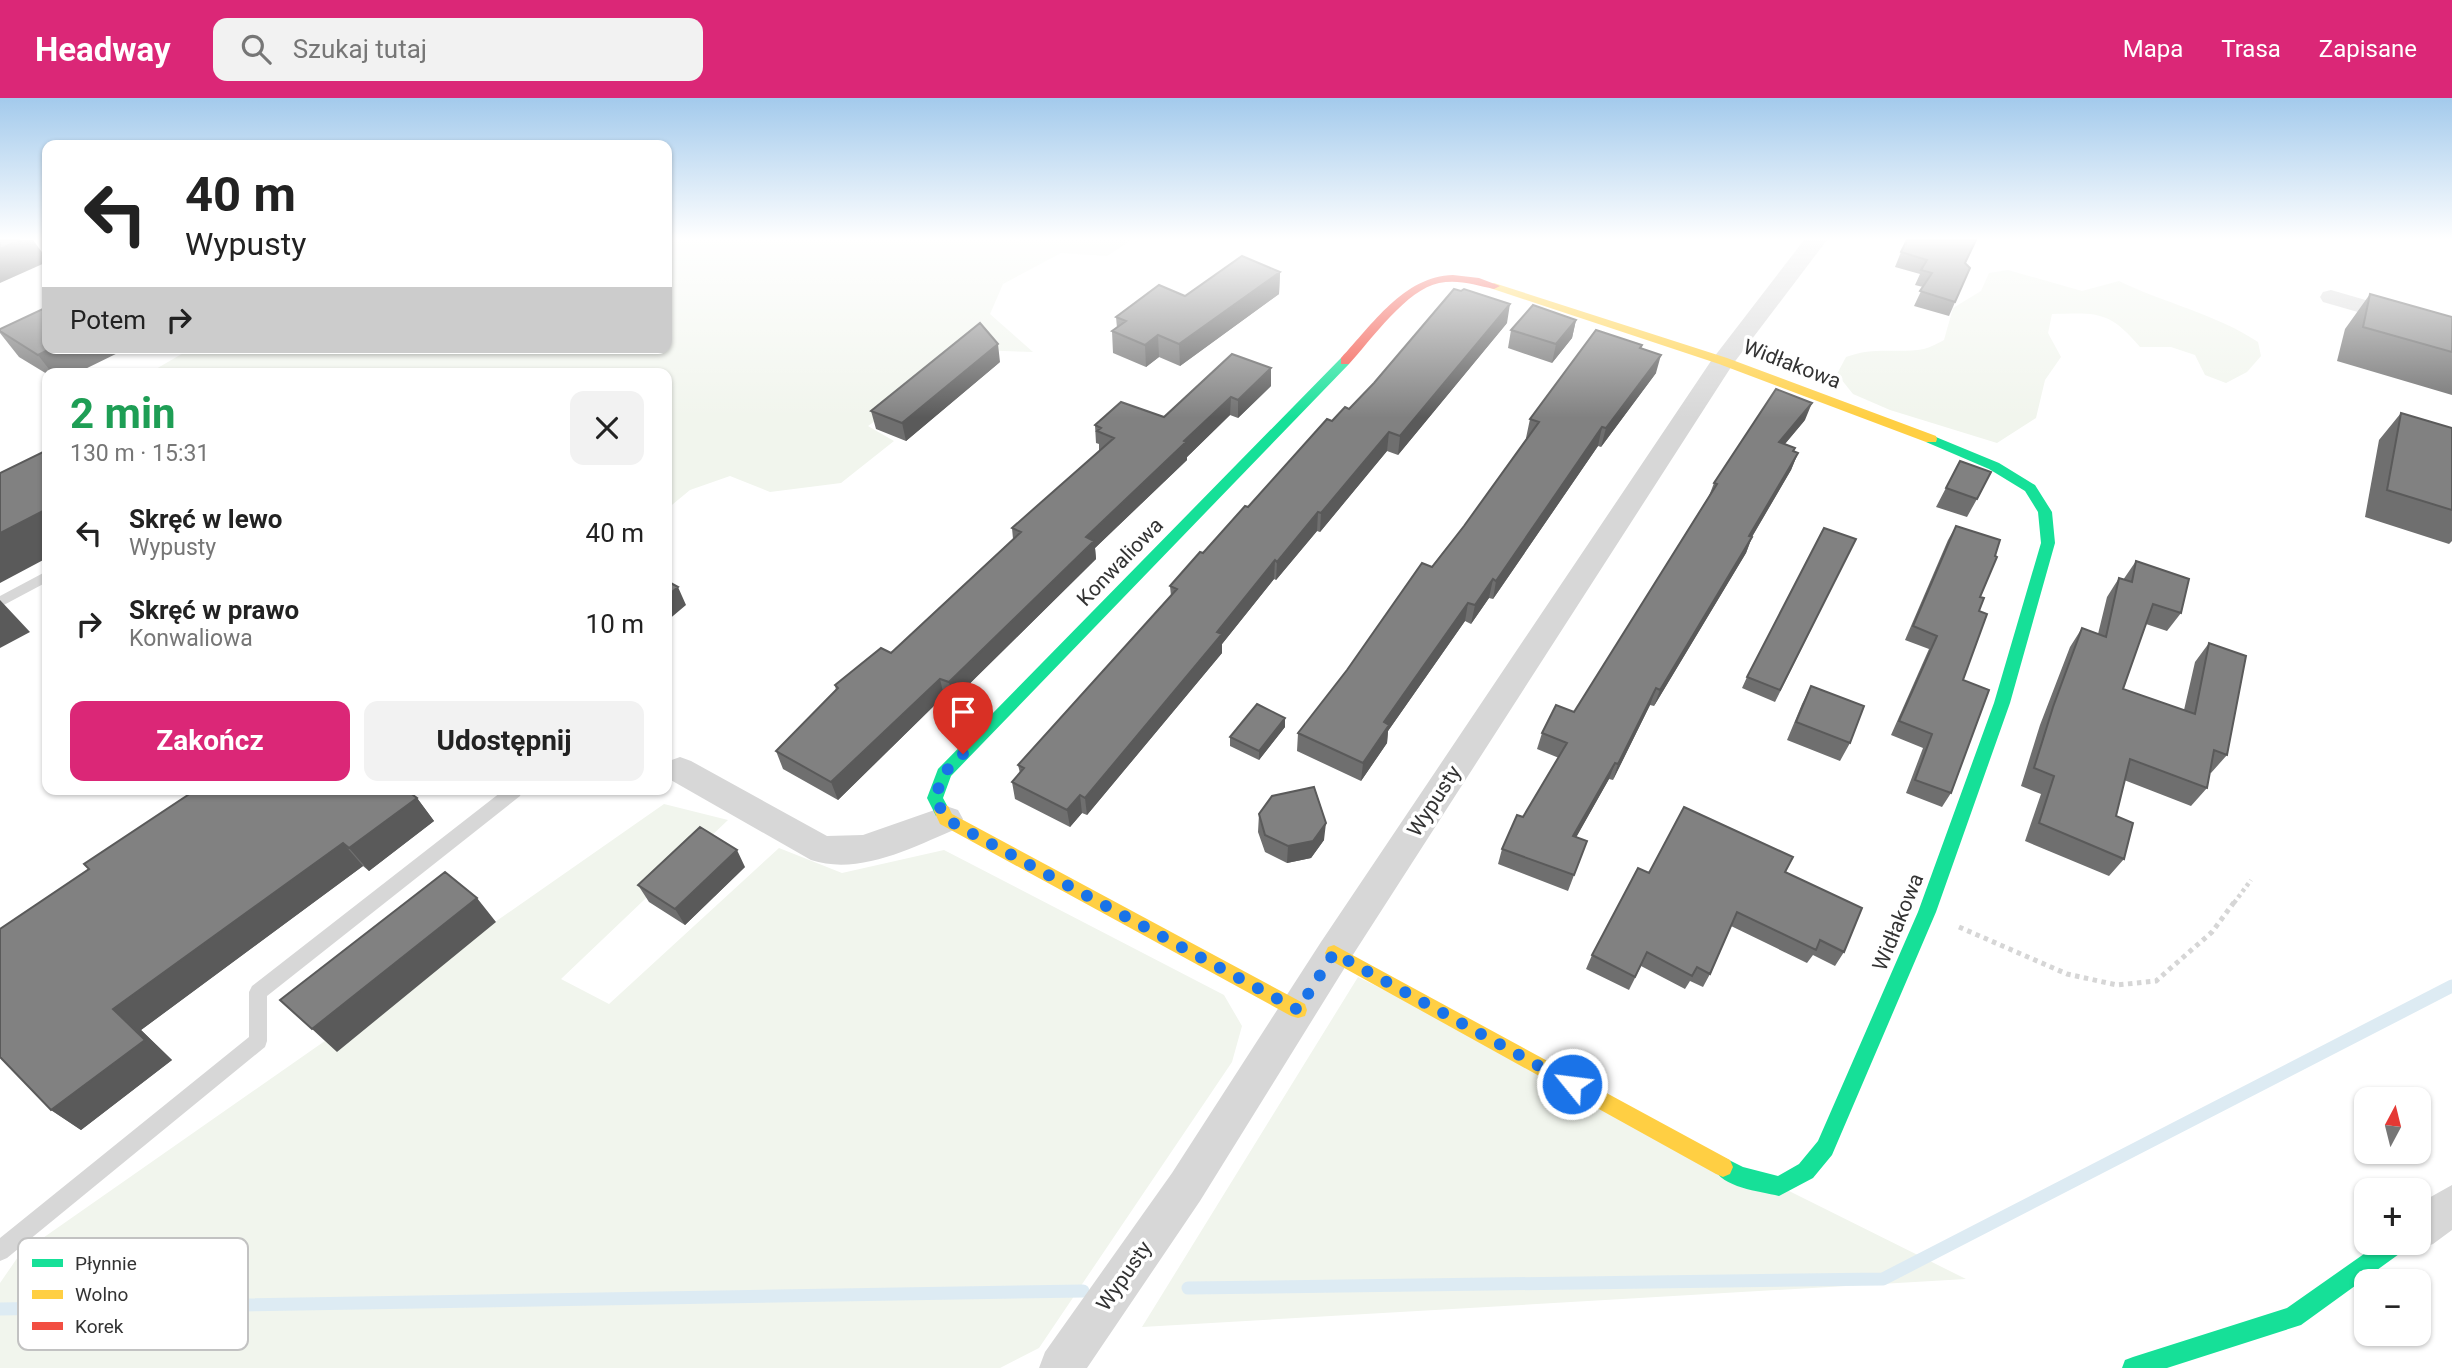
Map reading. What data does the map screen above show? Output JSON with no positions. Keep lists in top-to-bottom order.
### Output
{
  "streets": {
    "street": ["Widłakowa", "Konwaliowa", "Wypusty"]
  },
  "crossings": [
    ["Widłakowa", "Konwaliowa"],
    ["Widłakowa", "Wypusty"],
    ["Konwaliowa", "Wypusty"]
  ],
  "legend": ["Płynnie", "Wolno", "Korek"],
  "north": "top",
  "page": {
    "header": "Headway",
    "search": "Szukaj tutaj",
    "nav": ["Mapa", "Trasa", "Zapisane"],
    "turn": ["40 m", "Wypusty"],
    "then": "Potem",
    "heading": ["2 min", "130 m · 15:31"],
    "list": [
      {
        "name": "Skręć w lewo",
        "note": "Wypusty",
        "value": "40 m"
      },
      {
        "name": "Skręć w prawo",
        "note": "Konwaliowa",
        "value": "10 m"
      }
    ],
    "buttons": ["Zakończ", "Udostępnij"],
    "map_buttons": ["+", "−"]
  }
}
